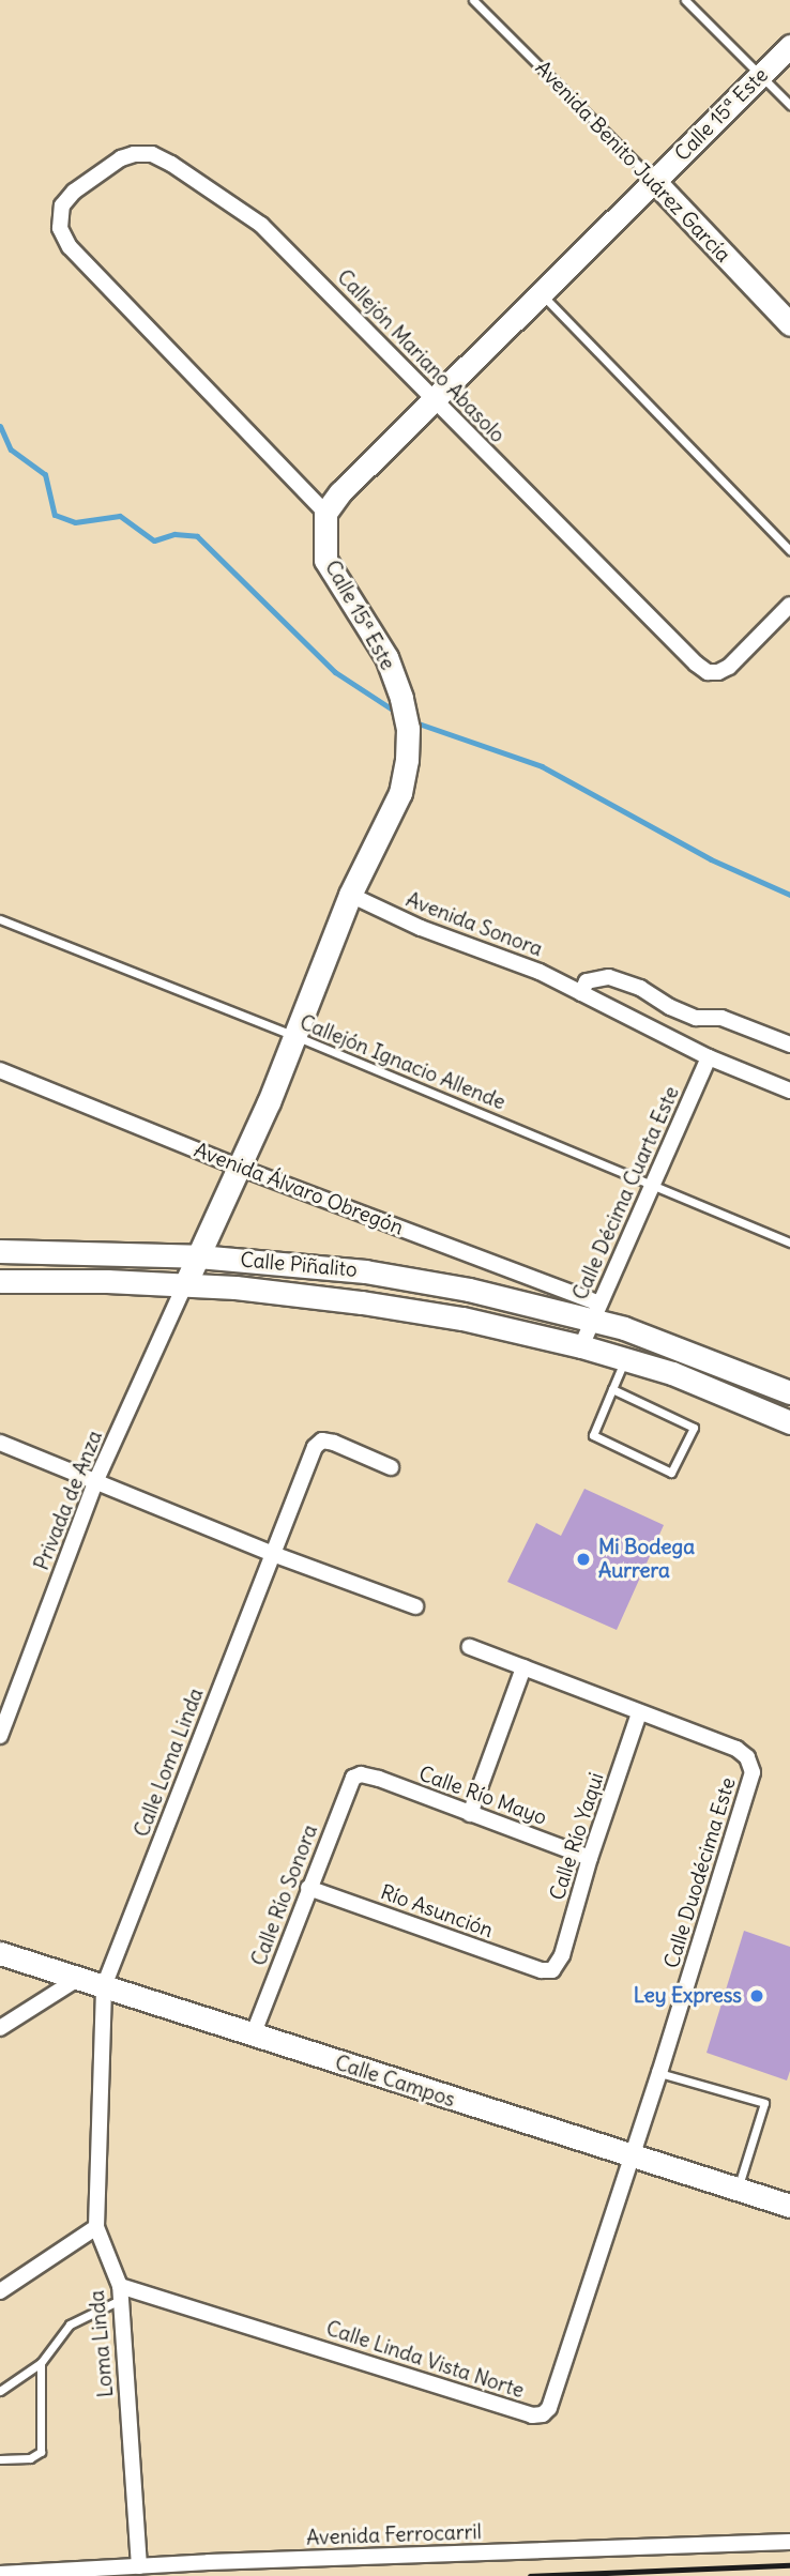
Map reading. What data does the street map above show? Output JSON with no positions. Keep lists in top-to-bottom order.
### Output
{
  "streets": {
    "street": [
      "Calle 15ª Este",
      "Avenida Benito Juárez García",
      "Callejón Mariano Abasolo",
      "Avenida Sonora",
      "Avenida Álvaro Obregón",
      "Calle Décima Cuarta Este",
      "Calle Piñalito",
      "Privada de Anza",
      "Calle Loma Linda",
      "Calle Río Mayo",
      "Calle Río Yaqui",
      "Calle Duodécima Este",
      "Calle Río Sonora",
      "Río Asunción",
      "Calle Campos",
      "Loma Linda",
      "Calle Linda Vista Norte",
      "Avenida Ferrocarril"
    ],
    "lane": ["Callejón Ignacio Allende"]
  },
  "crossings": [
    ["Calle 15ª Este", "Avenida Benito Juárez García"],
    ["Calle 15ª Este", "Callejón Mariano Abasolo"],
    ["Calle 15ª Este", "Avenida Sonora"],
    ["Calle 15ª Este", "Callejón Ignacio Allende"],
    ["Calle 15ª Este", "Avenida Álvaro Obregón"],
    ["Calle 15ª Este", "Calle Piñalito"],
    ["Calle 15ª Este", "Privada de Anza"],
    ["Avenida Sonora", "Calle Décima Cuarta Este"],
    ["Callejón Ignacio Allende", "Calle Décima Cuarta Este"],
    ["Avenida Álvaro Obregón", "Calle Décima Cuarta Este"],
    ["Avenida Álvaro Obregón", "Calle Piñalito"],
    ["Calle Décima Cuarta Este", "Calle Piñalito"],
    ["Calle Piñalito", "Privada de Anza"],
    ["Calle Loma Linda", "Calle Campos"],
    ["Calle Loma Linda", "Loma Linda"],
    ["Calle Río Mayo", "Calle Río Yaqui"],
    ["Calle Río Mayo", "Calle Río Sonora"],
    ["Calle Río Yaqui", "Calle Duodécima Este"],
    ["Calle Río Yaqui", "Río Asunción"],
    ["Calle Duodécima Este", "Calle Campos"],
    ["Calle Duodécima Este", "Calle Linda Vista Norte"],
    ["Calle Río Sonora", "Río Asunción"],
    ["Calle Río Sonora", "Calle Campos"],
    ["Calle Campos", "Loma Linda"],
    ["Calle Campos", "Calle Linda Vista Norte"],
    ["Loma Linda", "Calle Linda Vista Norte"],
    ["Loma Linda", "Avenida Ferrocarril"]
  ],
  "places": ["Mi Bodega Aurrera", "Ley Express"]
}
